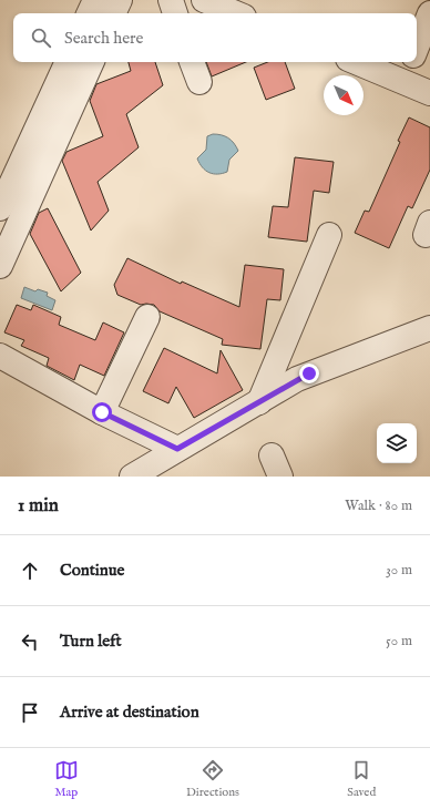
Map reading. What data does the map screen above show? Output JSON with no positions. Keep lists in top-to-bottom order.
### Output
{
  "north": "bottom right",
  "page": {
    "search": "Search here",
    "heading": ["1 min", "Walk · 80 m"],
    "list": [
      ["Continue", "30 m"],
      ["Turn left", "50 m"],
      "Arrive at destination"
    ],
    "nav": ["Map", "Directions", "Saved"]
  }
}
